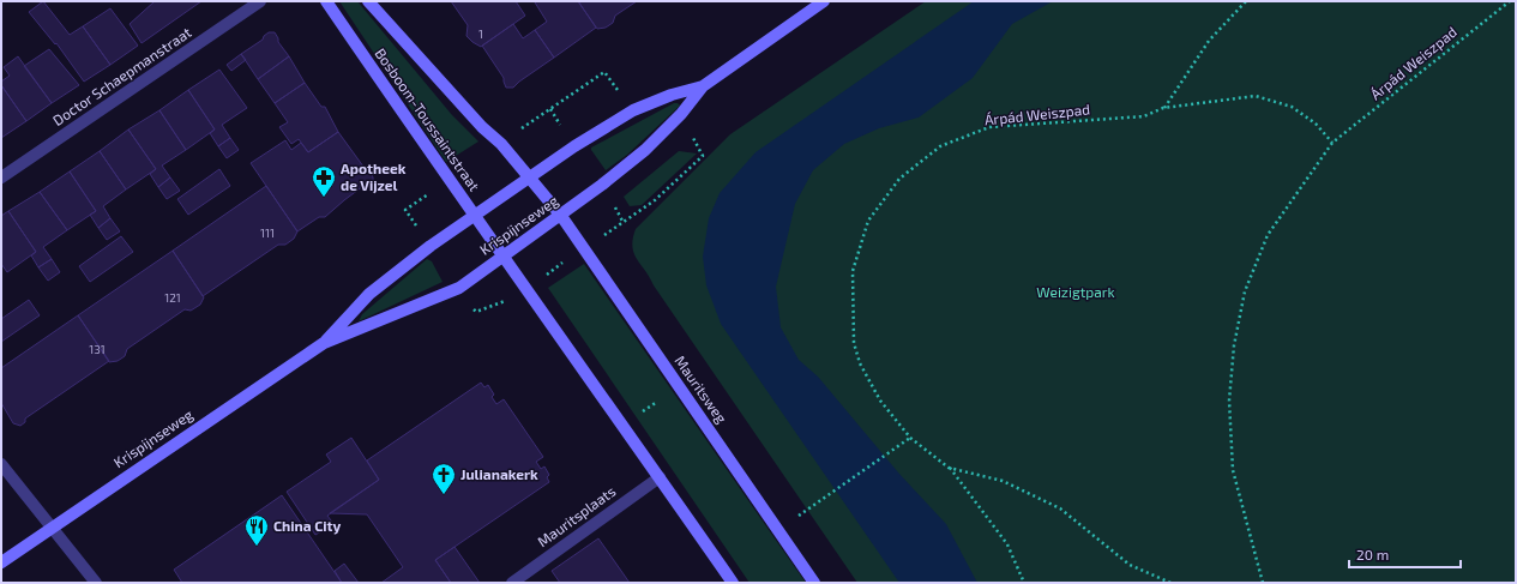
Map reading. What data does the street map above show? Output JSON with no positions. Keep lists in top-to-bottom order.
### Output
{
  "streets": {
    "street": [
      "Doctor Schaepmanstraat",
      "Bosboom-Toussaintstraat",
      "Krispijnseweg",
      "Mauritsweg",
      "Mauritsplaats"
    ],
    "path": ["Árpád Weiszpad"]
  },
  "crossings": [
    ["Bosboom-Toussaintstraat", "Krispijnseweg"],
    ["Bosboom-Toussaintstraat", "Mauritsweg"],
    ["Krispijnseweg", "Mauritsweg"]
  ],
  "parks": ["Weizigtpark"],
  "places": {
    "pharmacy": ["Apotheek de Vijzel"],
    "church": ["Julianakerk"],
    "restaurant": ["China City"]
  },
  "house_numbers": [
    "1",
    "111",
    "121",
    "131"
  ],
  "scale_bar": "20 m"
}
